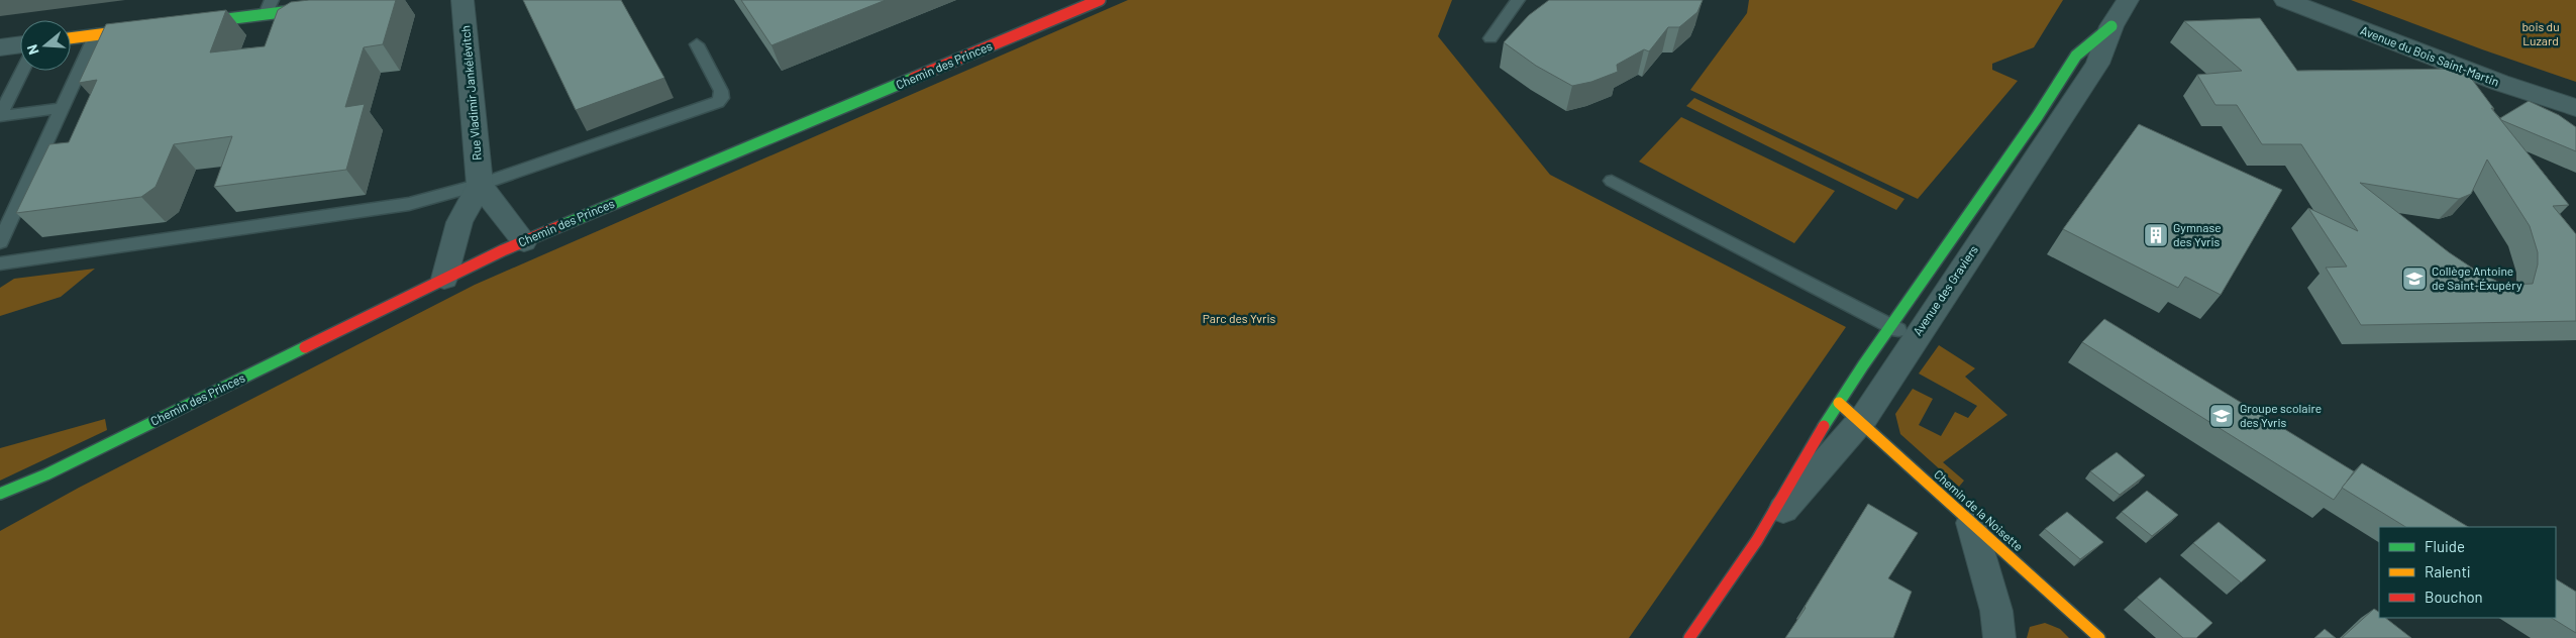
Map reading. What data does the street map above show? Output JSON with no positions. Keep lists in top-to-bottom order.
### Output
{
  "streets": {
    "street": [
      "Avenue du Bois Saint-Martin",
      "Chemin des Princes",
      "Rue Vladimir Jankélévitch",
      "Avenue des Graviers",
      "Chemin de la Noisette"
    ]
  },
  "crossings": [
    ["Avenue des Graviers", "Chemin de la Noisette"]
  ],
  "parks": ["bois du Luzard", "Parc des Yvris"],
  "places": {
    "building": ["Gymnase des Yvris"],
    "school or university": ["Collège Antoine de Saint-Éxupéry", "Groupe scolaire des Yvris"]
  },
  "legend": ["Fluide", "Ralenti", "Bouchon"],
  "north": "left"
}
